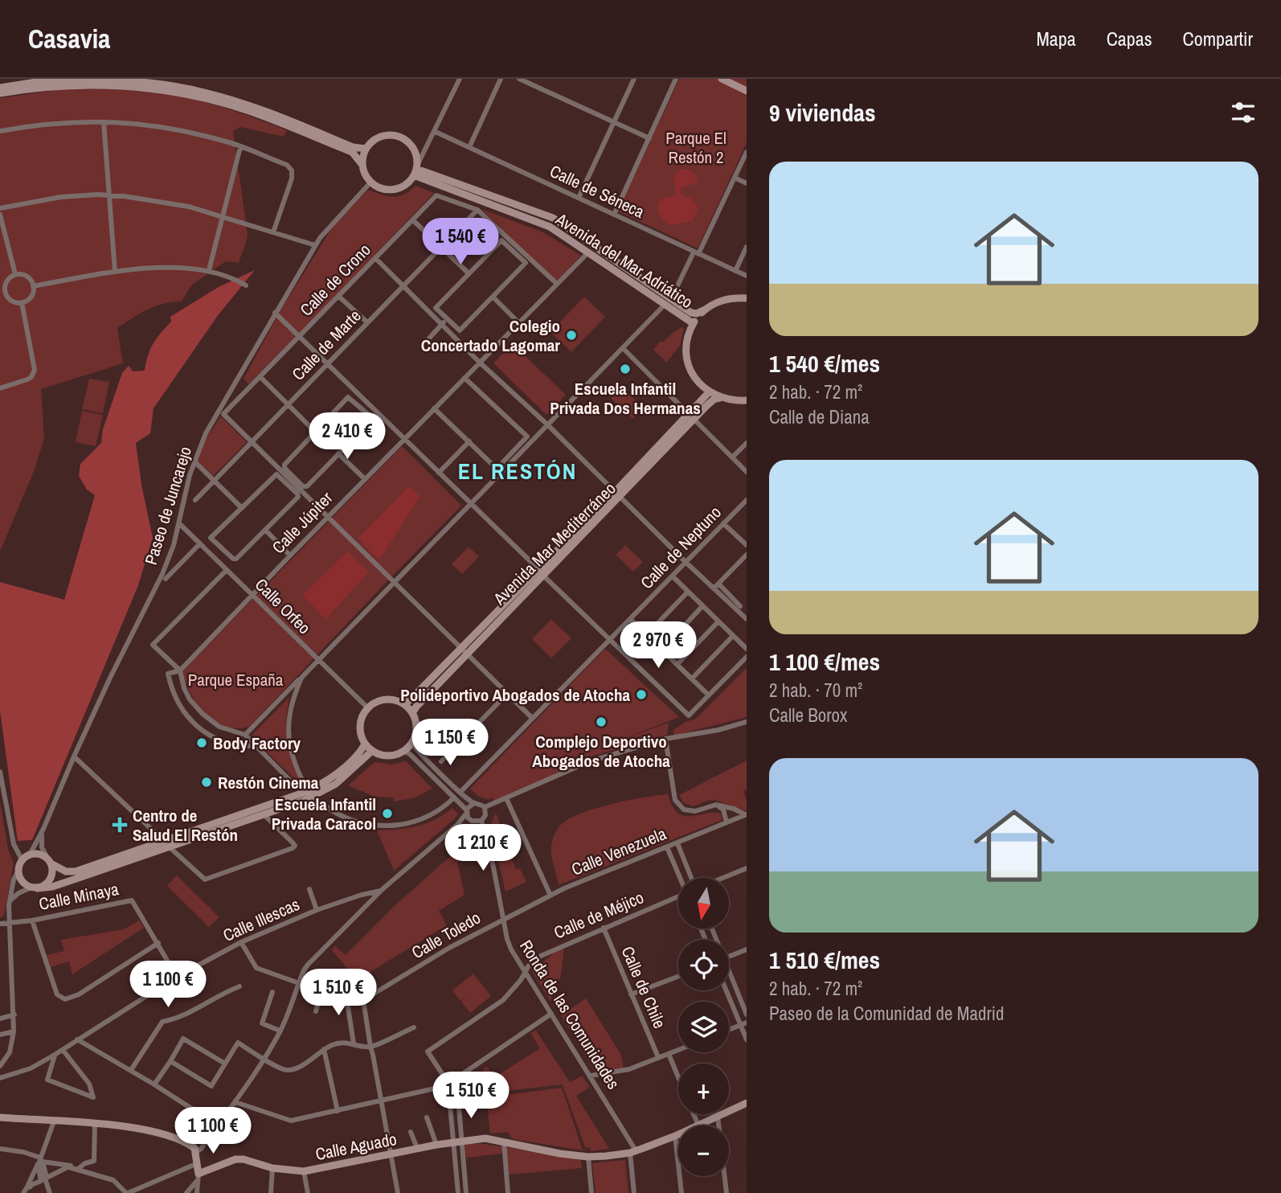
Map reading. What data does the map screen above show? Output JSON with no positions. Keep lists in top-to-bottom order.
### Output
{
  "streets": {
    "street": [
      "Calle de Séneca",
      "Avenida del Mar Adriático",
      "Calle de Crono",
      "Calle de Marte",
      "Paseo de Juncarejo",
      "Calle Júpiter",
      "Avenida Mar Mediterráneo",
      "Calle de Neptuno",
      "Calle Orfeo",
      "Calle Venezuela",
      "Calle Minaya",
      "Calle de Méjico",
      "Calle Illescas",
      "Calle Toledo",
      "Calle de Chile",
      "Ronda de las Comunidades",
      "Calle Aguado"
    ]
  },
  "crossings": [
    ["Avenida del Mar Adriático", "Paseo de Juncarejo"],
    ["Avenida del Mar Adriático", "Calle Júpiter"],
    ["Calle de Crono", "Calle de Marte"],
    ["Paseo de Juncarejo", "Calle Orfeo"],
    ["Calle Júpiter", "Calle Orfeo"],
    ["Avenida Mar Mediterráneo", "Calle Orfeo"],
    ["Calle Venezuela", "Calle Toledo"],
    ["Calle Venezuela", "Ronda de las Comunidades"],
    ["Calle Minaya", "Calle Illescas"],
    ["Calle de Méjico", "Calle de Chile"],
    ["Calle de Méjico", "Ronda de las Comunidades"],
    ["Calle Illescas", "Ronda de las Comunidades"],
    ["Calle Toledo", "Ronda de las Comunidades"],
    ["Ronda de las Comunidades", "Calle Aguado"]
  ],
  "districts": ["EL RESTÓN"],
  "parks": ["Parque El Restón 2", "Parque España"],
  "places": {
    "other": [
      "Colegio Concertado Lagomar",
      "Escuela Infantil Privada Dos Hermanas",
      "Polideportivo Abogados de Atocha",
      "Complejo Deportivo Abogados de Atocha",
      "Body Factory",
      "Restón Cinema",
      "Escuela Infantil Privada Caracol"
    ],
    "health": ["Centro de Salud El Restón"]
  },
  "north": "bottom",
  "page": {
    "header": "Casavia",
    "nav": ["Mapa", "Capas", "Compartir"],
    "heading": "9 viviendas",
    "list": [
      {
        "name": "1 540 €/mes",
        "note": "2 hab. · 72 m² · Calle de Diana"
      },
      {
        "name": "1 100 €/mes",
        "note": "2 hab. · 70 m² · Calle Borox"
      },
      {
        "name": "1 510 €/mes",
        "note": "2 hab. · 72 m² · Paseo de la Comunidad de Madrid"
      }
    ],
    "price": [
      "1 540 €",
      "2 410 €",
      "2 970 €",
      "1 150 €",
      "1 210 €",
      "1 100 €",
      "1 510 €",
      "1 510 €",
      "1 100 €"
    ],
    "map_buttons": ["+", "−"]
  }
}
